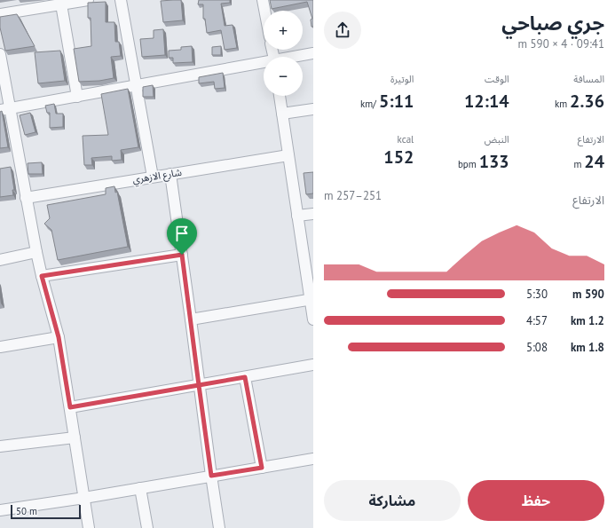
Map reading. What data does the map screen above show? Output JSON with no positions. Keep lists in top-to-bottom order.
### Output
{
  "streets": {
    "street": ["شارع الازهري"]
  },
  "scale_bar": "50 m",
  "page": {
    "heading": ["جري صباحي", "09:41 · 4 × 590 m"],
    "map_buttons": ["+", "−"],
    "stats": [
      ["المسافة", "2.36 km"],
      ["الوقت", "12:14"],
      ["الوتيرة", "5:11 /km"],
      ["الارتفاع", "24 m"],
      ["النبض", "133 bpm"],
      ["kcal", "152"]
    ],
    "chart": ["الارتفاع", "251–257 m"],
    "list": [
      {
        "name": "590 m",
        "note": "5:30"
      },
      {
        "name": "1.2 km",
        "note": "4:57"
      },
      {
        "name": "1.8 km",
        "note": "5:08"
      }
    ],
    "buttons": ["حفظ", "مشاركة"],
    "scale": "50 m"
  }
}
